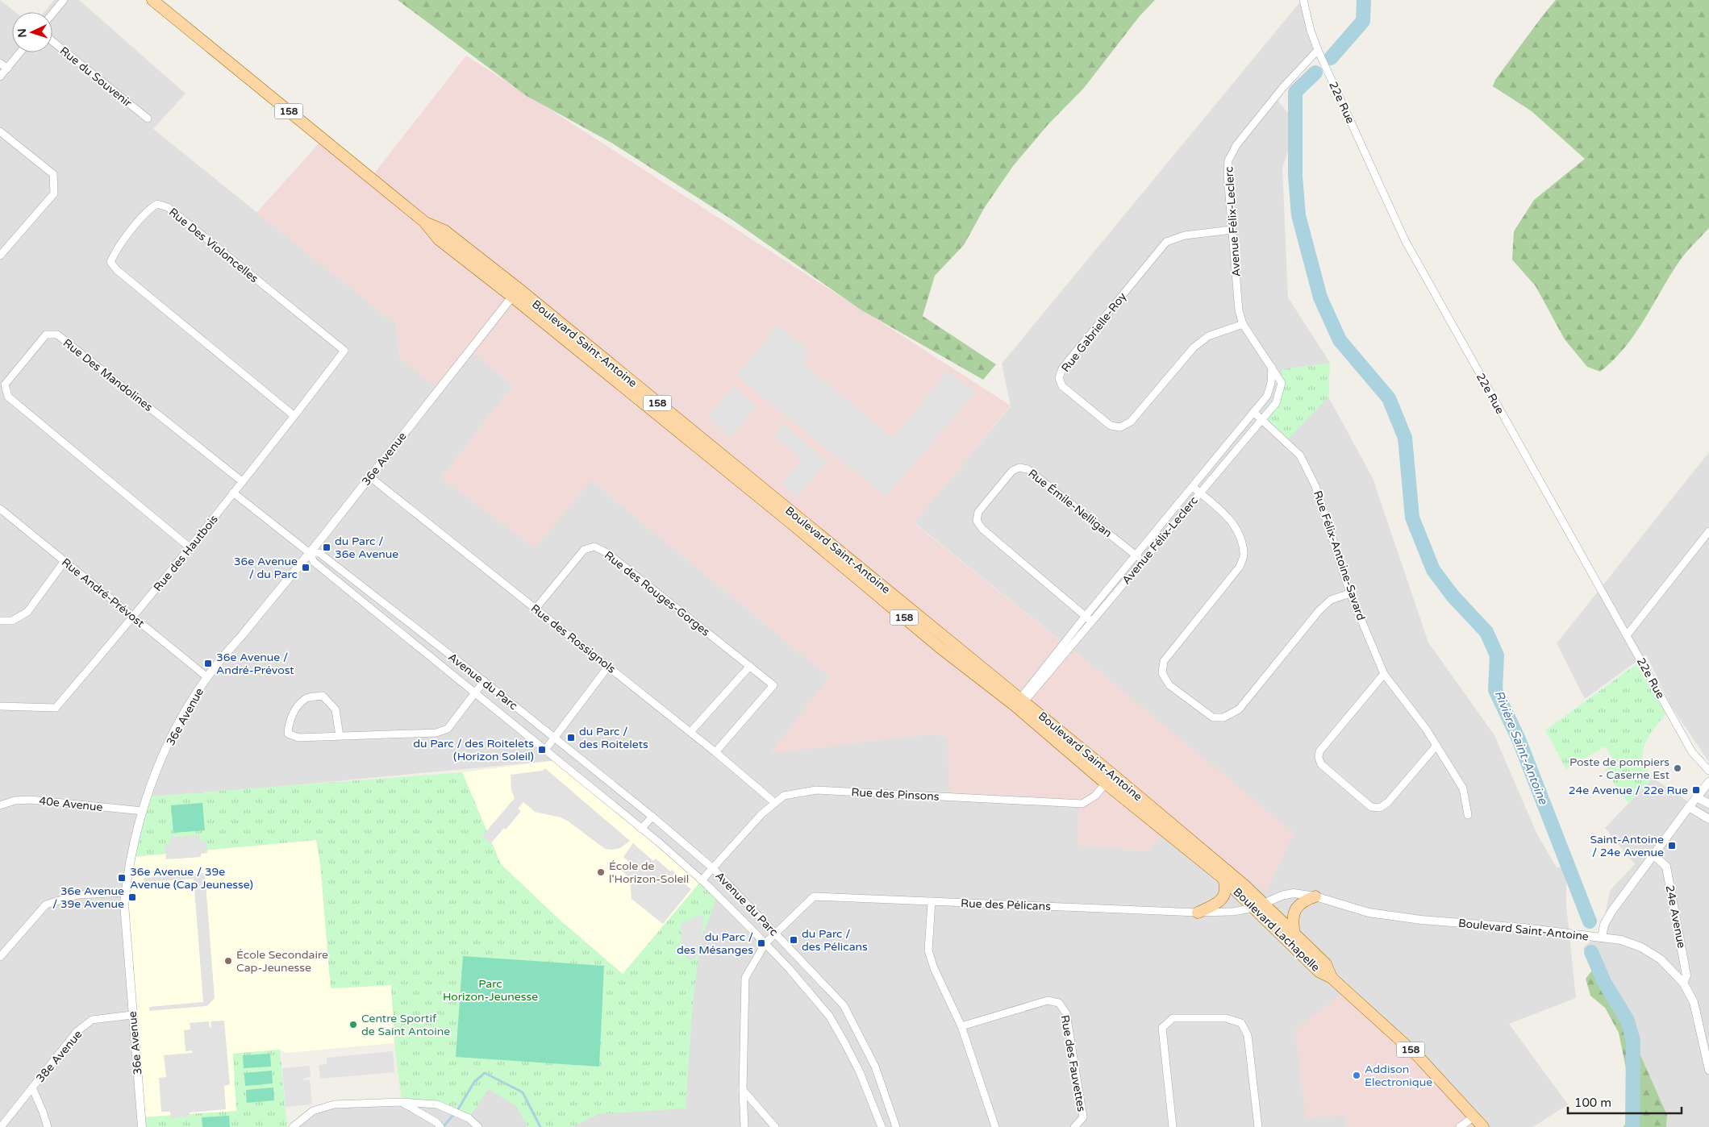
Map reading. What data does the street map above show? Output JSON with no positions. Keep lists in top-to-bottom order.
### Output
{
  "streets": {
    "main road": ["158", "Boulevard Saint-Antoine", "Boulevard Lachapelle"],
    "street": [
      "Rue du Souvenir",
      "22e Rue",
      "Avenue Félix-Leclerc",
      "Rue Des Violoncelles",
      "Rue Gabrielle-Roy",
      "Rue Des Mandolines",
      "36e Avenue",
      "Rue Émile-Nelligan",
      "Rue des Hautbois",
      "Rue Félix-Antoine-Savard",
      "Rue André-Prévost",
      "Rue des Rouges-Gorges",
      "Rue des Rossignols",
      "Avenue du Parc",
      "Rue des Pinsons",
      "40e Avenue",
      "Rue des Pélicans",
      "24e Avenue",
      "38e Avenue",
      "Rue des Fauvettes"
    ]
  },
  "crossings": [
    ["22e Rue", "Avenue Félix-Leclerc"],
    ["Avenue Félix-Leclerc", "Rue Gabrielle-Roy"],
    ["Avenue Félix-Leclerc", "Boulevard Saint-Antoine"],
    ["Avenue Félix-Leclerc", "Rue Émile-Nelligan"],
    ["Avenue Félix-Leclerc", "Rue Félix-Antoine-Savard"],
    ["Rue Des Violoncelles", "Rue des Hautbois"],
    ["Boulevard Saint-Antoine", "36e Avenue"],
    ["Boulevard Saint-Antoine", "Rue des Pinsons"],
    ["Boulevard Saint-Antoine", "Rue des Pélicans"],
    ["Boulevard Saint-Antoine", "24e Avenue"],
    ["Boulevard Saint-Antoine", "Boulevard Lachapelle"],
    ["Rue Des Mandolines", "Rue des Hautbois"],
    ["36e Avenue", "Rue André-Prévost"],
    ["36e Avenue", "Rue des Rossignols"],
    ["36e Avenue", "Avenue du Parc"],
    ["36e Avenue", "40e Avenue"],
    ["36e Avenue", "38e Avenue"],
    ["Rue des Hautbois", "Rue André-Prévost"],
    ["Rue des Hautbois", "Avenue du Parc"],
    ["Rue des Rouges-Gorges", "Rue des Rossignols"],
    ["Rue des Rossignols", "Rue des Pinsons"],
    ["Avenue du Parc", "Rue des Pinsons"],
    ["Avenue du Parc", "Rue des Pélicans"],
    ["Rue des Pélicans", "Boulevard Lachapelle"]
  ],
  "water": ["Rivière Saint-Antoine"],
  "parks": ["Parc Horizon-Jeunesse"],
  "places": {
    "transit": [
      "du Parc / 36e Avenue",
      "36e Avenue / du Parc",
      "36e Avenue / André-Prévost",
      "du Parc / des Roitelets",
      "du Parc / des Roitelets (Horizon Soleil)",
      "24e Avenue / 22e Rue",
      "Saint-Antoine / 24e Avenue",
      "36e Avenue / 39e Avenue (Cap Jeunesse)",
      "36e Avenue / 39e Avenue",
      "du Parc / des Pélicans",
      "du Parc / des Mésanges"
    ],
    "other": [
      "Poste de pompiers - Caserne Est",
      "École de l'Horizon-Soleil",
      "École Secondaire Cap-Jeunesse",
      "Centre Sportif de Saint Antoine",
      "Addison Electronique"
    ]
  },
  "scale_bar": "100 m",
  "north": "left"
}
